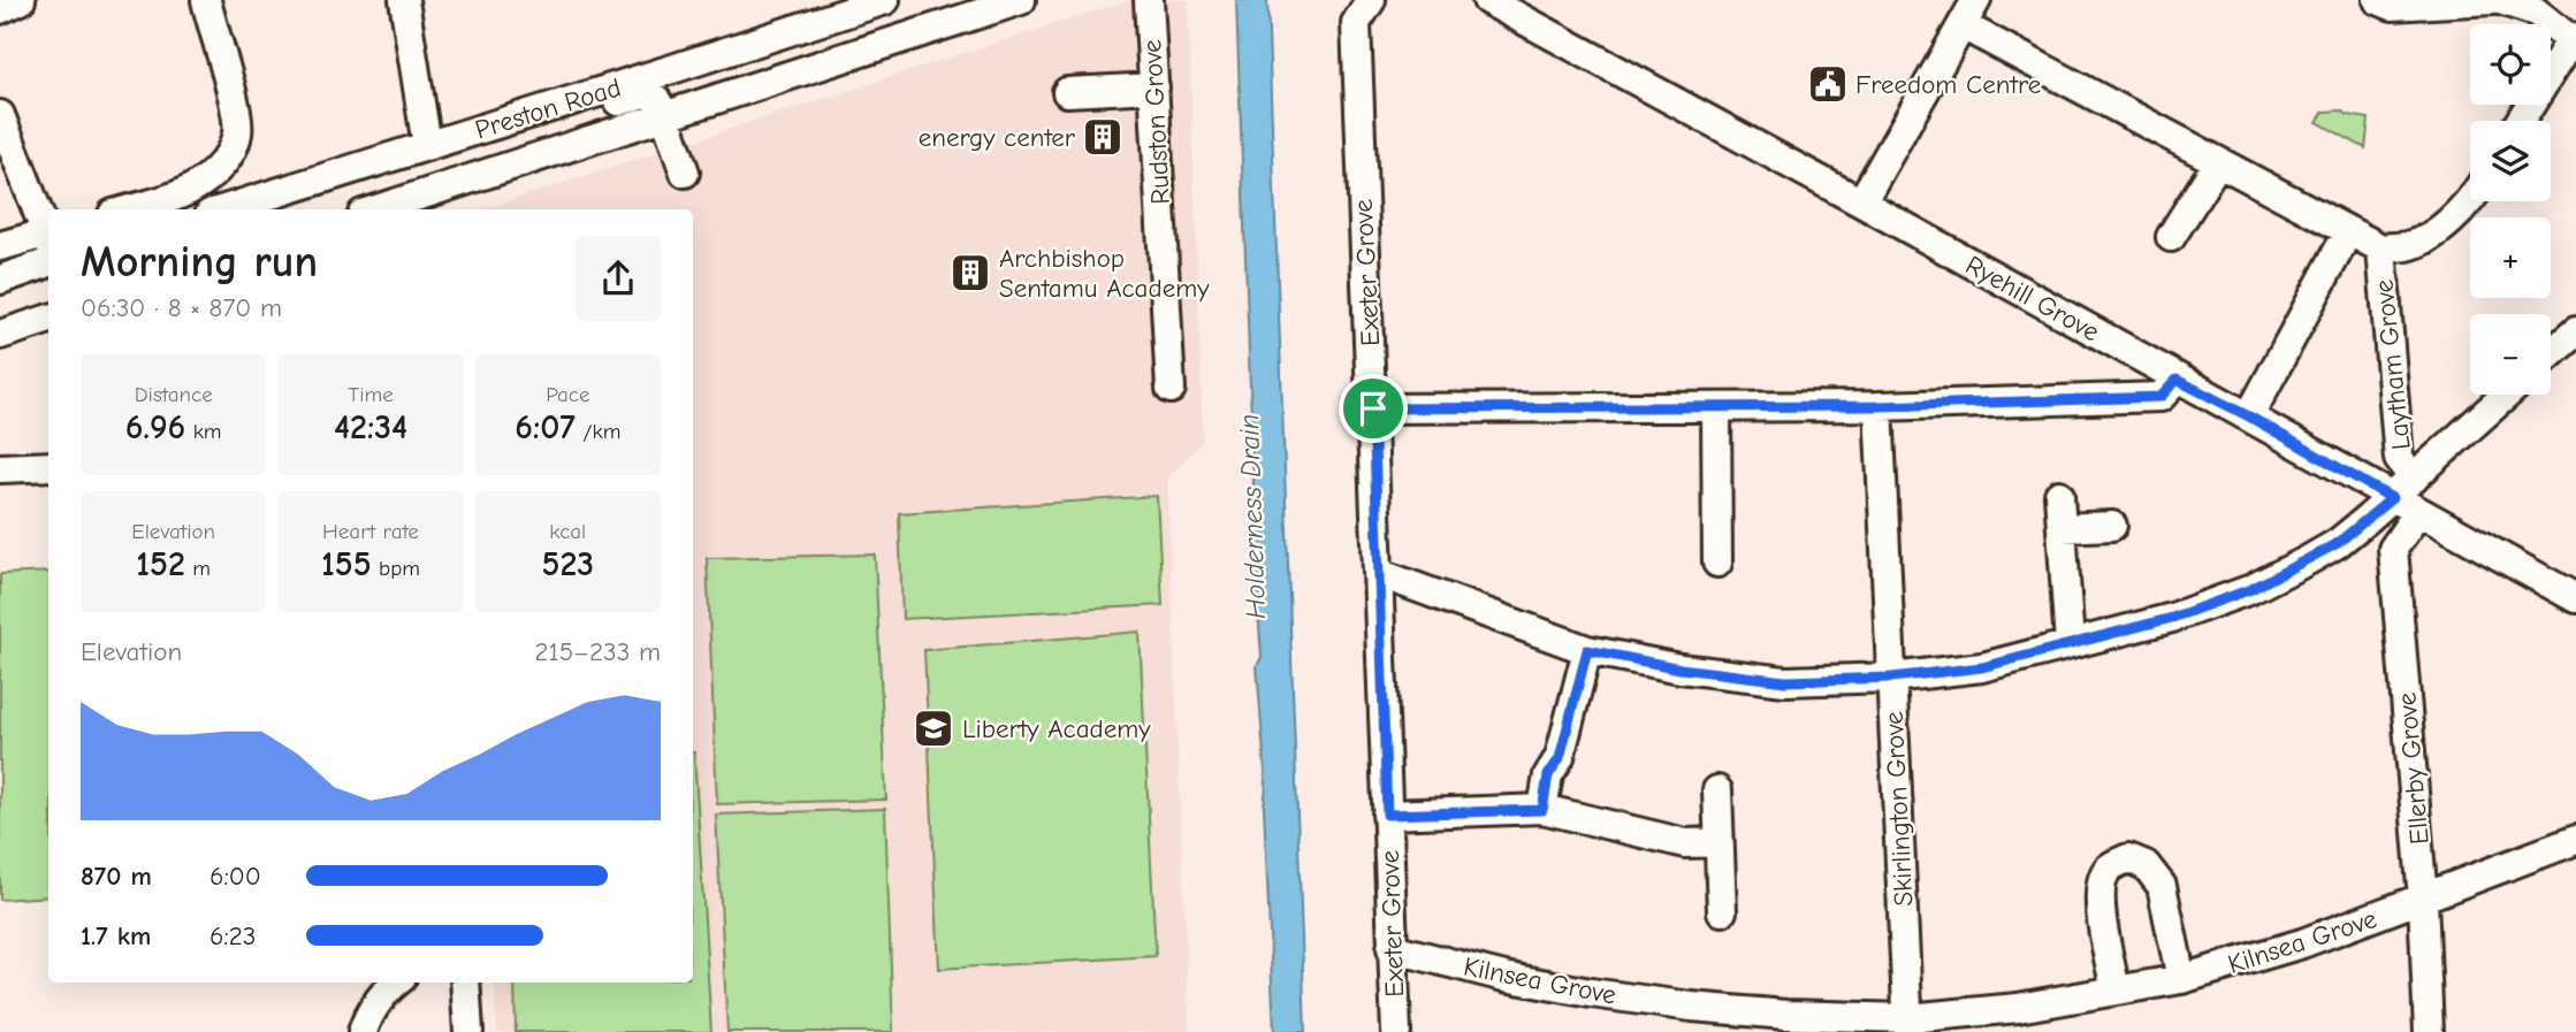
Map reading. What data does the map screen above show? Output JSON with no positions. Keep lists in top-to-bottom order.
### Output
{
  "streets": {
    "street": [
      "Preston Road",
      "Rudston Grove",
      "Exeter Grove",
      "Ryehill Grove",
      "Laytham Grove",
      "Ellerby Grove",
      "Skirlington Grove",
      "Kilnsea Grove"
    ]
  },
  "crossings": [
    ["Exeter Grove", "Kilnsea Grove"],
    ["Ryehill Grove", "Ellerby Grove"],
    ["Ellerby Grove", "Kilnsea Grove"],
    ["Skirlington Grove", "Kilnsea Grove"]
  ],
  "water": ["Holderness Drain"],
  "places": {
    "public building": ["Freedom Centre"],
    "building": ["energy center", "Archbishop Sentamu Academy"],
    "school or university": ["Liberty Academy"]
  },
  "page": {
    "map_buttons": ["+", "−"],
    "heading": ["Morning run", "06:30 · 8 × 870 m"],
    "stats": [
      ["Distance", "6.96 km"],
      ["Time", "42:34"],
      ["Pace", "6:07 /km"],
      ["Elevation", "152 m"],
      ["Heart rate", "155 bpm"],
      ["kcal", "523"]
    ],
    "chart": ["Elevation", "215–233 m"],
    "list": [
      {
        "name": "870 m",
        "note": "6:00"
      },
      {
        "name": "1.7 km",
        "note": "6:23"
      }
    ]
  }
}
